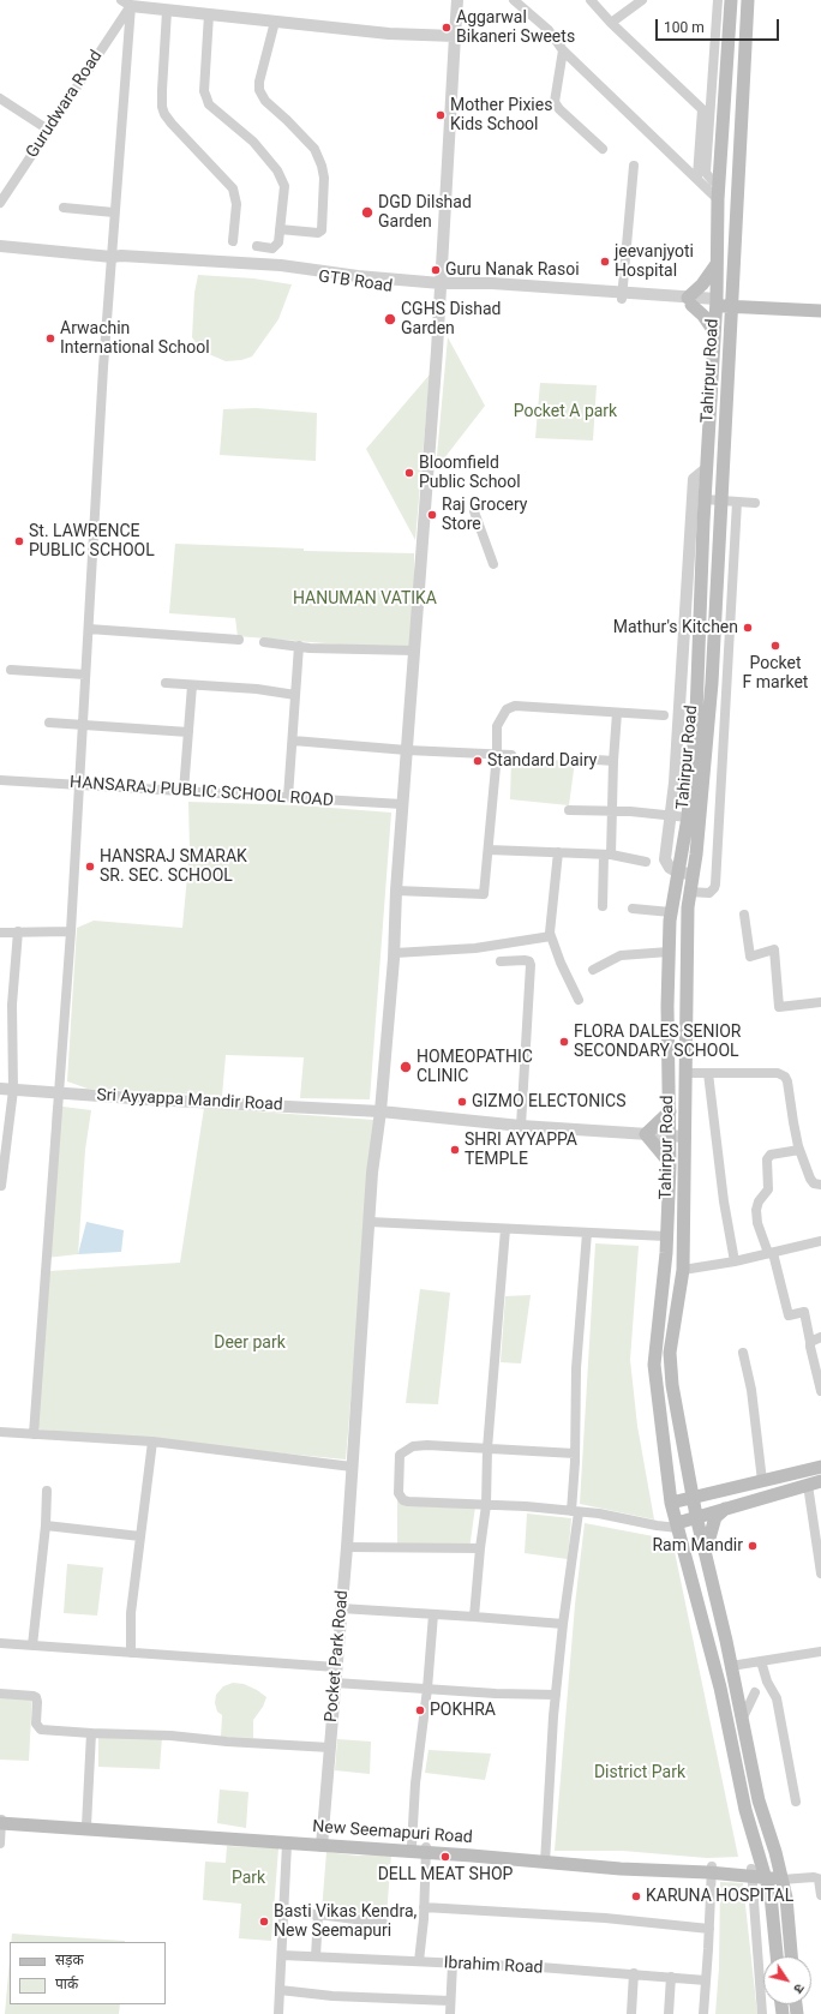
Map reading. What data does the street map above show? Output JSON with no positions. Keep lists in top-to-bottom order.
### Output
{
  "streets": {
    "main road": ["Tahirpur Road", "New Seemapuri Road"],
    "street": [
      "Gurudwara Road",
      "GTB Road",
      "HANSARAJ PUBLIC SCHOOL ROAD",
      "Sri Ayyappa Mandir Road",
      "Pocket Park Road",
      "Ibrahim Road"
    ]
  },
  "crossings": [
    ["GTB Road", "Tahirpur Road"],
    ["GTB Road", "Pocket Park Road"],
    ["Tahirpur Road", "Sri Ayyappa Mandir Road"],
    ["Tahirpur Road", "New Seemapuri Road"],
    ["HANSARAJ PUBLIC SCHOOL ROAD", "Pocket Park Road"],
    ["Sri Ayyappa Mandir Road", "Pocket Park Road"],
    ["Pocket Park Road", "New Seemapuri Road"]
  ],
  "parks": [
    "Pocket A park",
    "HANUMAN VATIKA",
    "Deer park",
    "District Park",
    "Park"
  ],
  "places": [
    "Aggarwal Bikaneri Sweets",
    "Mother Pixies Kids School",
    "DGD Dilshad Garden",
    "jeevanjyoti Hospital",
    "Guru Nanak Rasoi",
    "CGHS Dishad Garden",
    "Arwachin International School",
    "Bloomfield Public School",
    "Raj Grocery Store",
    "St. LAWRENCE PUBLIC SCHOOL",
    "Mathur's Kitchen",
    "Pocket F market",
    "Standard Dairy",
    "HANSRAJ SMARAK SR. SEC. SCHOOL",
    "FLORA DALES SENIOR SECONDARY SCHOOL",
    "HOMEOPATHIC CLINIC",
    "GIZMO ELECTONICS",
    "SHRI AYYAPPA TEMPLE",
    "Ram Mandir",
    "POKHRA",
    "DELL MEAT SHOP",
    "KARUNA HOSPITAL",
    "Basti Vikas Kendra, New Seemapuri"
  ],
  "legend": ["सड़क", "पार्क"],
  "scale_bar": "100 m",
  "north": "bottom right"
}
